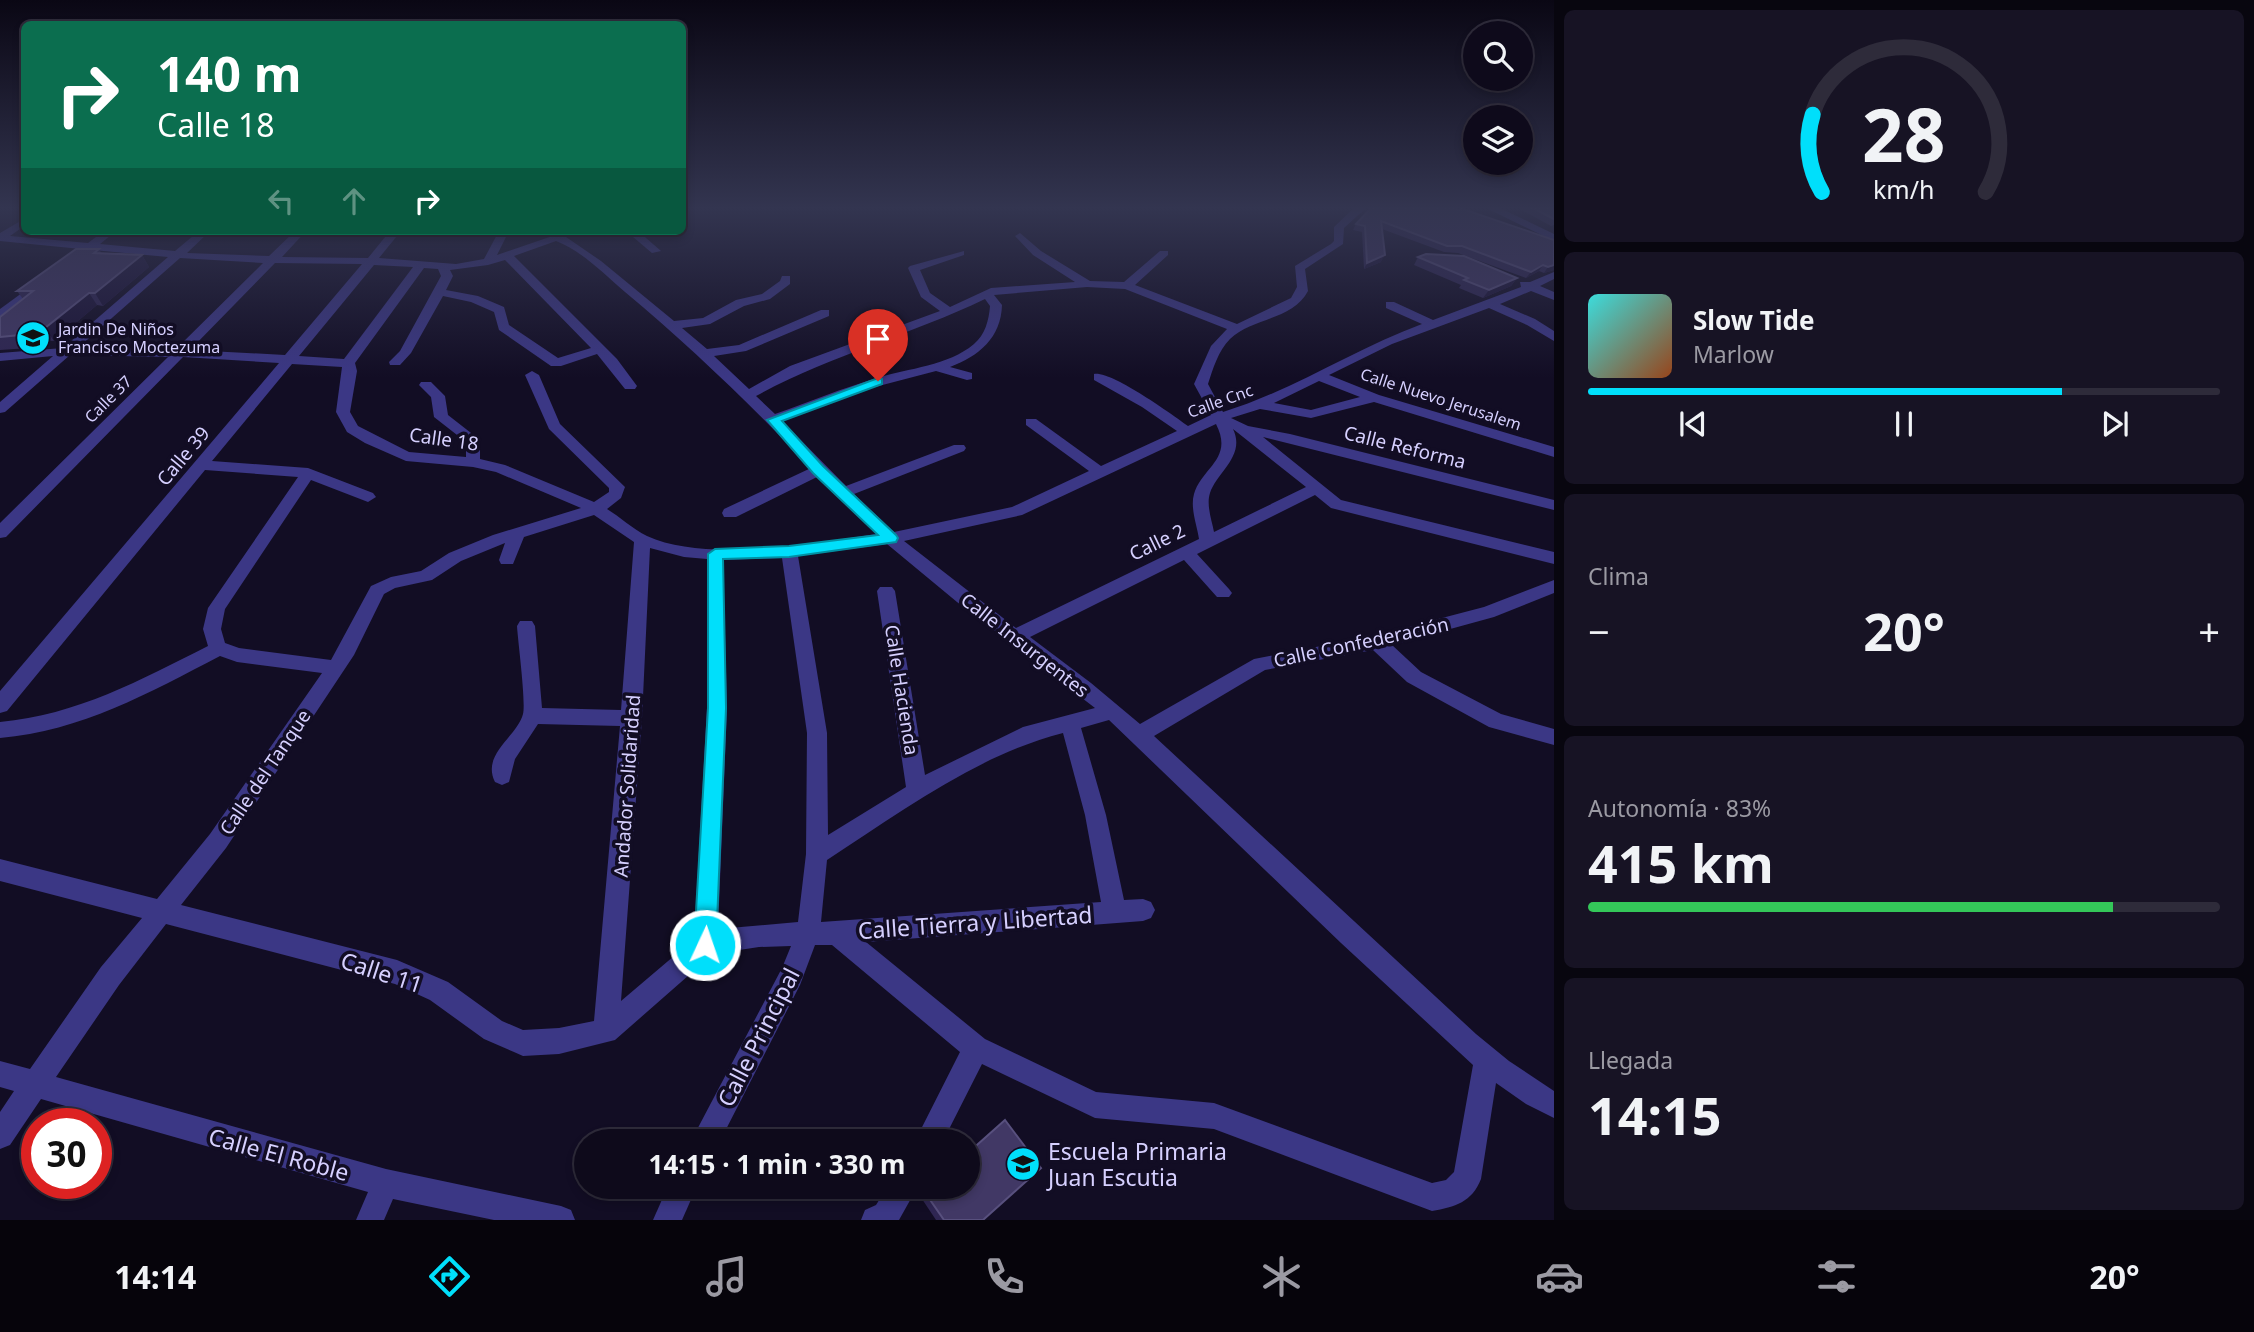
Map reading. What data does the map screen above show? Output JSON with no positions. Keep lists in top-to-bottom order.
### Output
{
  "streets": {
    "street": [
      "Calle 37",
      "Calle Nuevo Jerusalem",
      "Calle Cnc",
      "Calle 18",
      "Calle Reforma",
      "Calle 39",
      "Calle 2",
      "Calle Confederación",
      "Calle Insurgentes",
      "Calle Hacienda",
      "Calle del Tanque",
      "Andador Solidaridad",
      "Calle Tierra y Libertad",
      "Calle 11",
      "Calle Principal",
      "Calle El Roble"
    ]
  },
  "crossings": [
    ["Calle Nuevo Jerusalem", "Calle Cnc"],
    ["Calle Cnc", "Calle 18"],
    ["Calle Cnc", "Calle Insurgentes"],
    ["Calle 18", "Calle Insurgentes"],
    ["Calle 18", "Calle del Tanque"],
    ["Calle 18", "Andador Solidaridad"],
    ["Calle 18", "Calle Principal"],
    ["Calle 2", "Calle Insurgentes"],
    ["Calle Confederación", "Calle Insurgentes"],
    ["Calle del Tanque", "Calle 11"],
    ["Calle del Tanque", "Calle El Roble"],
    ["Andador Solidaridad", "Calle 11"],
    ["Calle Tierra y Libertad", "Calle 11"],
    ["Calle Tierra y Libertad", "Calle Principal"],
    ["Calle 11", "Calle Principal"]
  ],
  "places": {
    "school or university": ["Jardin De Niños Francisco Moctezuma", "Escuela Primaria Juan Escutia"]
  },
  "page": {
    "turn": ["140 m", "Calle 18"],
    "song": ["Slow Tide", "Marlow"],
    "tile": [
      "Clima",
      ["Autonomía · 83%", "415 km"],
      ["Llegada", "14:15"]
    ],
    "heat": ["−", "20°", "+"],
    "limit": "30",
    "trip": "14:15 · 1 min · 330 m",
    "tabs": ["14:14", "20°"],
    "gauge": ["28", "km/h"]
  }
}
